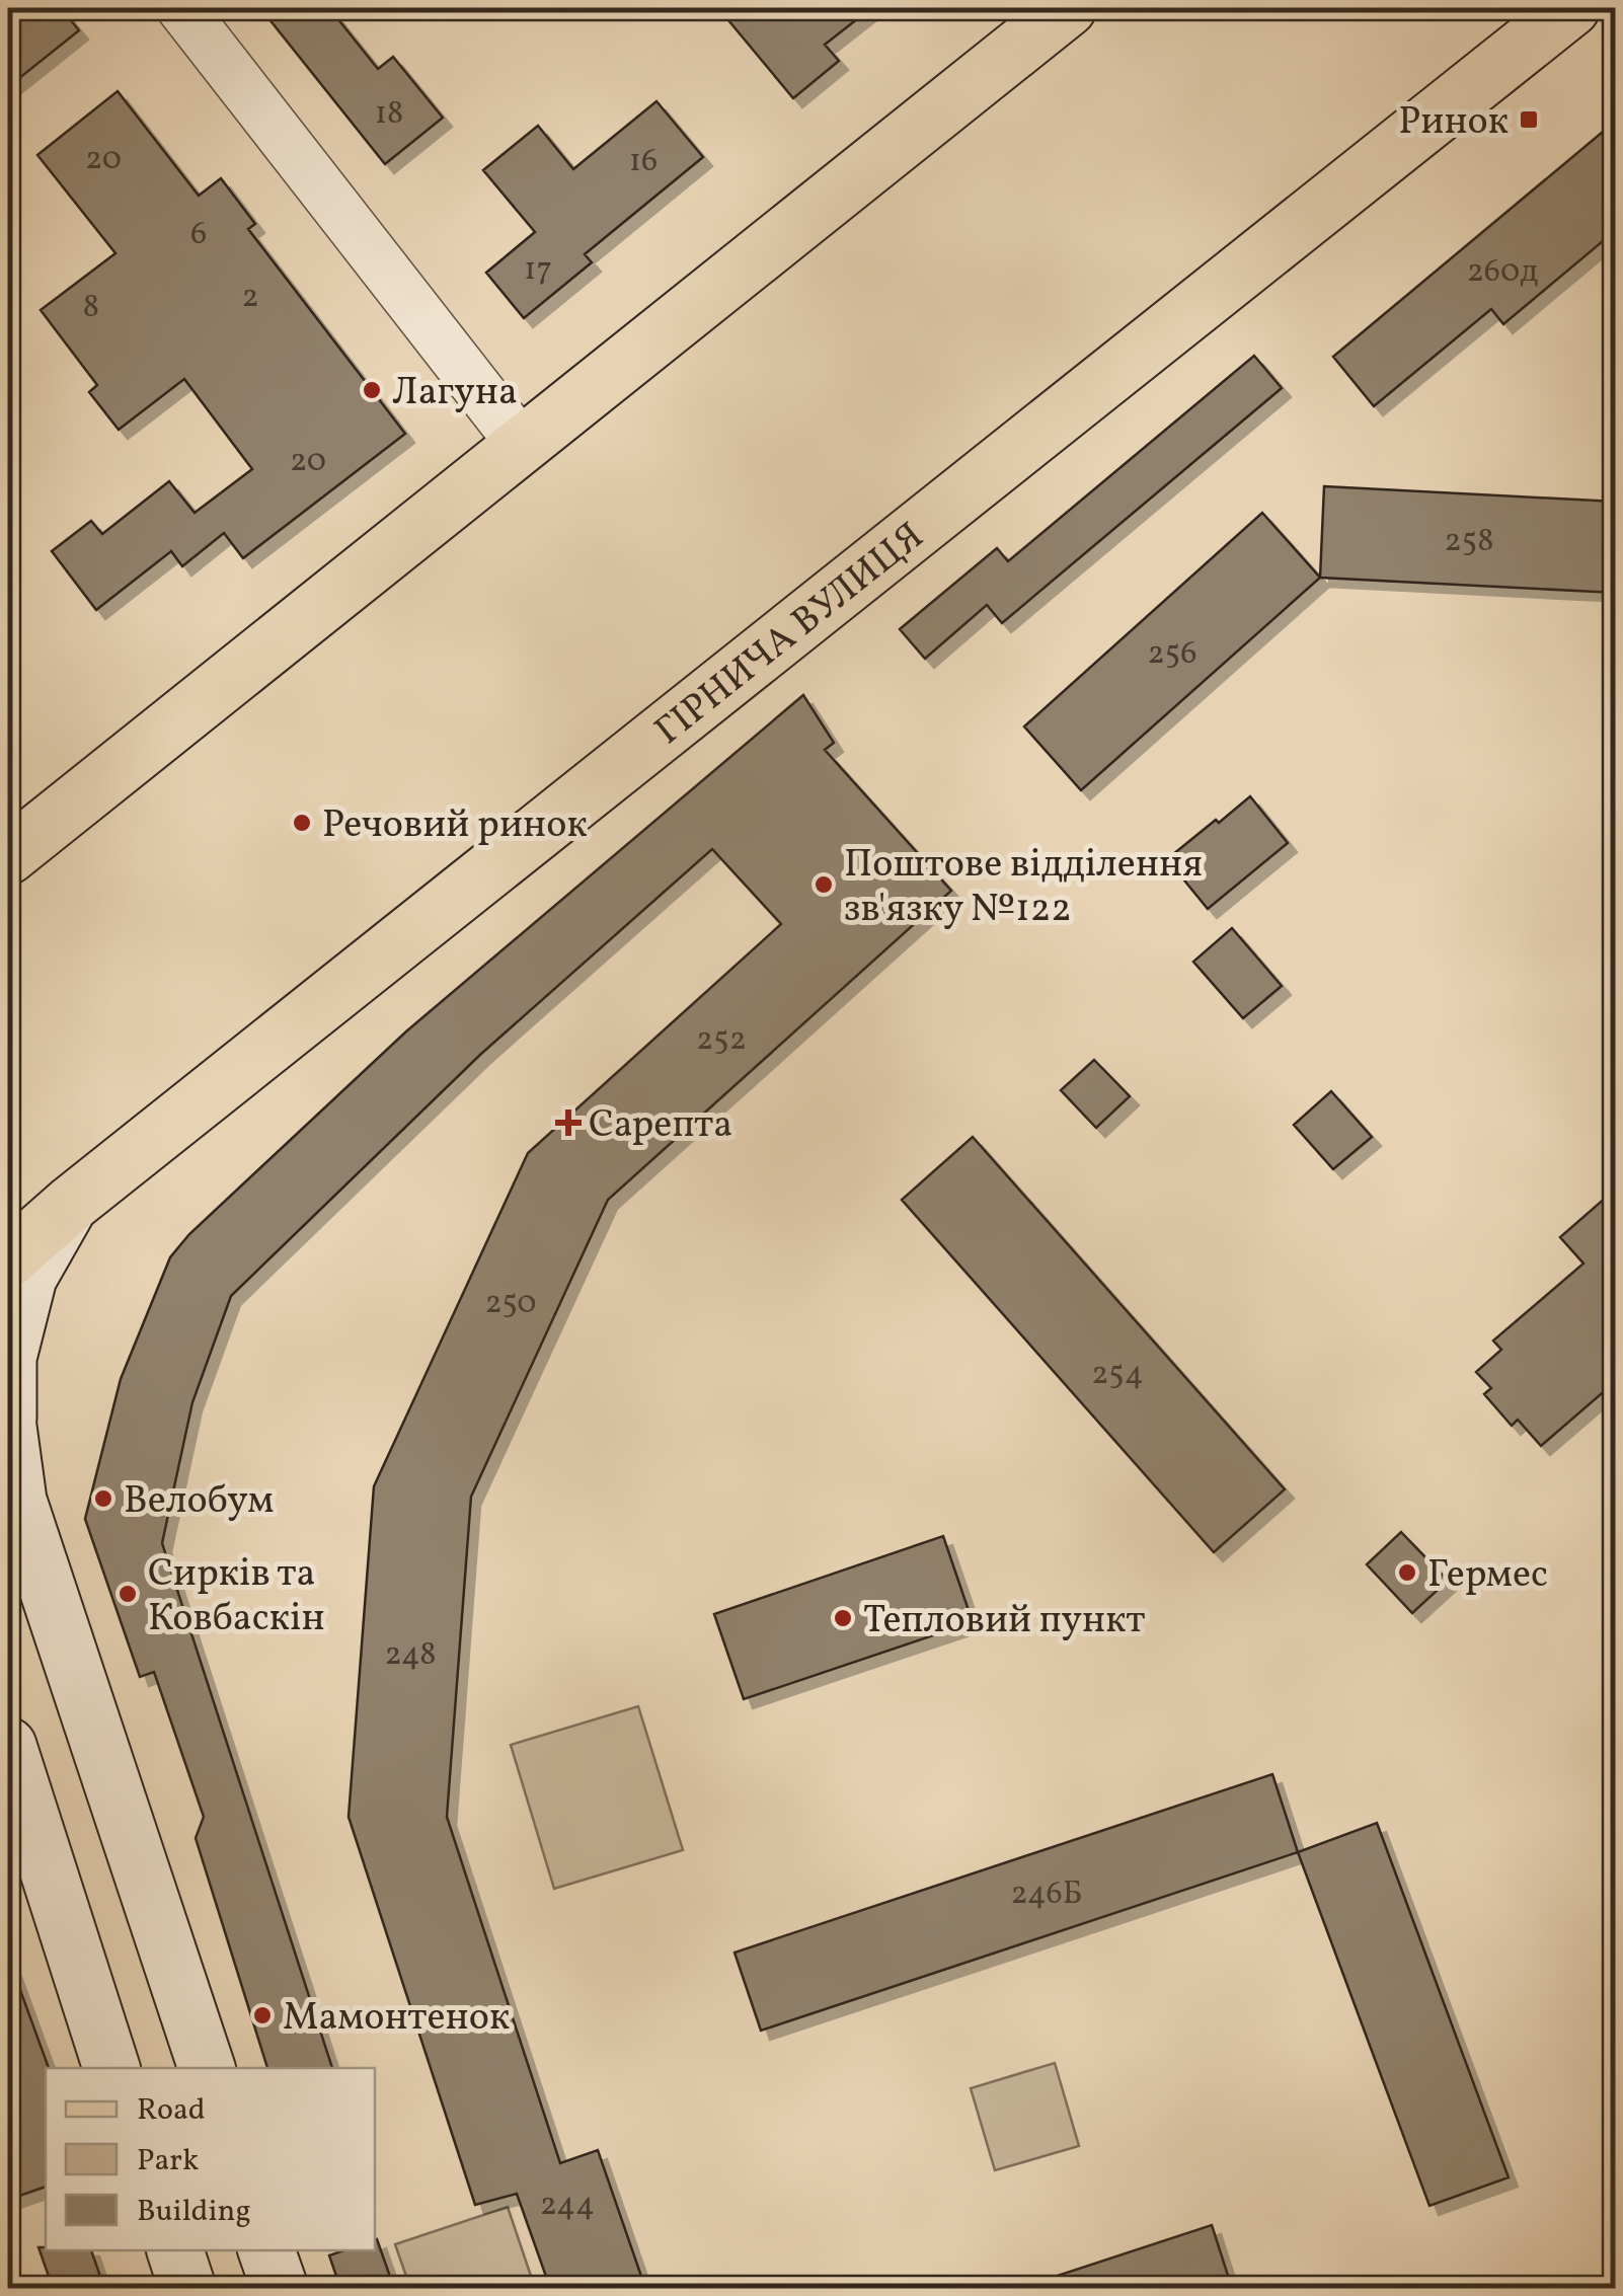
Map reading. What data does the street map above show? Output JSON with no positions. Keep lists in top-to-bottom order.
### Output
{
  "streets": {
    "main road": ["ГІРНИЧА ВУЛИЦЯ"]
  },
  "places": {
    "transit": ["Ринок"],
    "other": [
      "Лагуна",
      "Речовий ринок",
      "Поштове відділення зв'язку №122",
      "Велобум",
      "Гермес",
      "Сирків та Ковбаскін",
      "Тепловий пункт",
      "Мамонтенок"
    ],
    "health": ["Сарепта"]
  },
  "house_numbers": [
    "18",
    "20",
    "16",
    "6",
    "17",
    "260д",
    "2",
    "8",
    "20",
    "258",
    "256",
    "252",
    "250",
    "254",
    "248",
    "246Б",
    "244"
  ],
  "legend": ["Road", "Park", "Building"]
}
